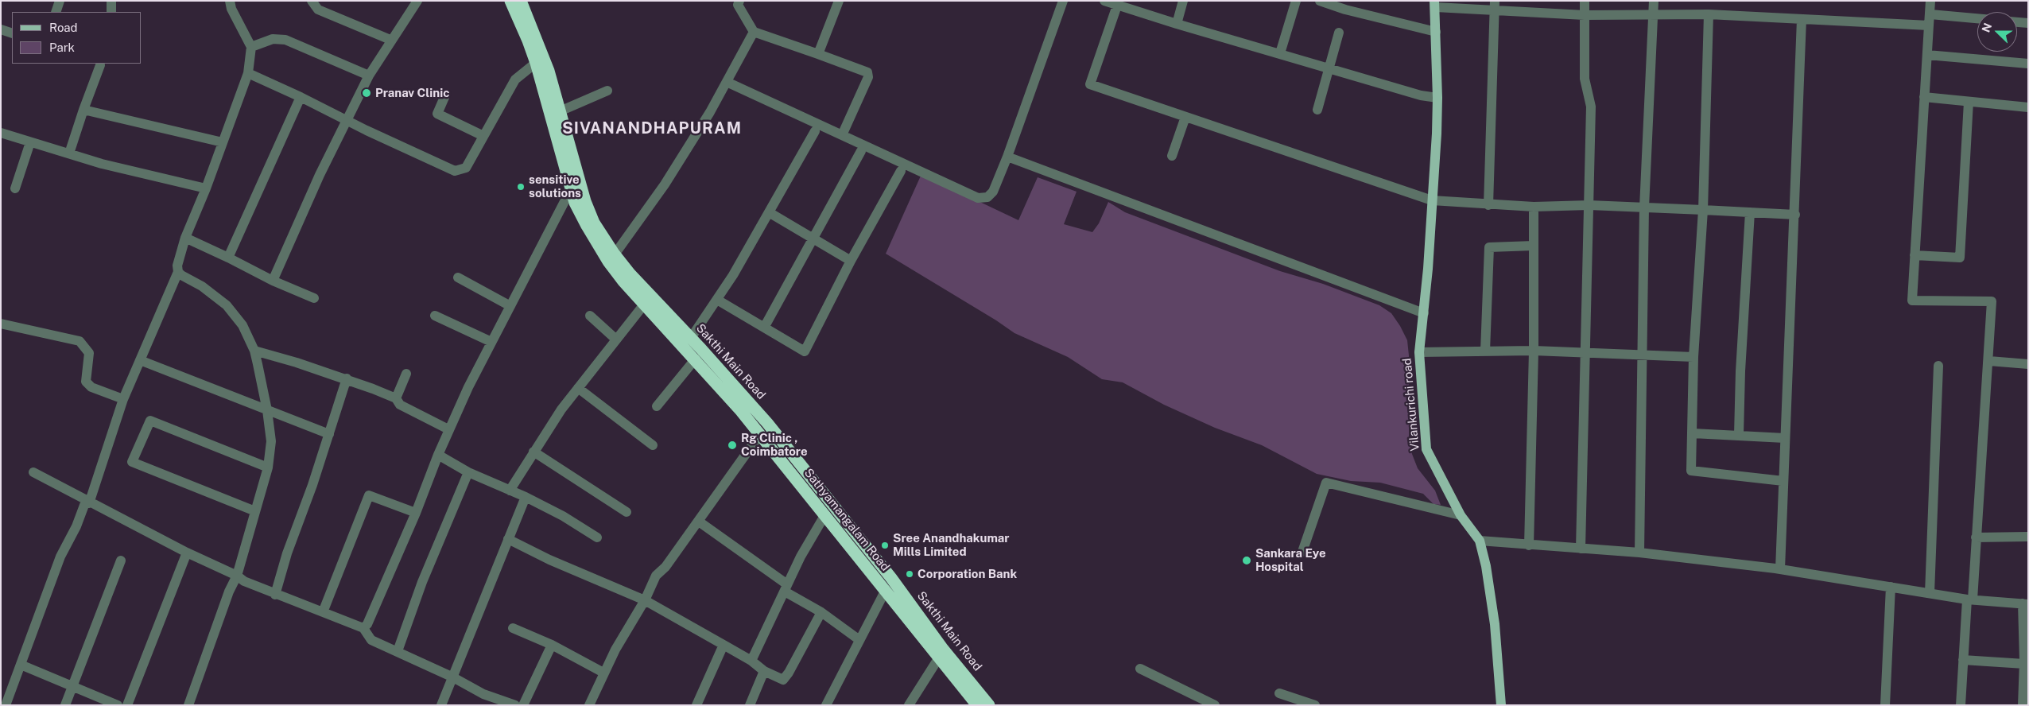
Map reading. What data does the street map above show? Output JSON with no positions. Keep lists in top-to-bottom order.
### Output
{
  "streets": {
    "highway": ["Sakthi Main Road", "Sathyamangalam Road"],
    "main road": ["Vilankurichi road"]
  },
  "crossings": [
    ["Sakthi Main Road", "Sathyamangalam Road"]
  ],
  "districts": ["SIVANANDHAPURAM"],
  "places": [
    "Pranav Clinic",
    "sensitive solutions",
    "Rg Clinic , Coimbatore",
    "Sree Anandhakumar Mills Limited",
    "Sankara Eye Hospital",
    "Corporation Bank"
  ],
  "legend": ["Road", "Park"],
  "north": "left"
}
